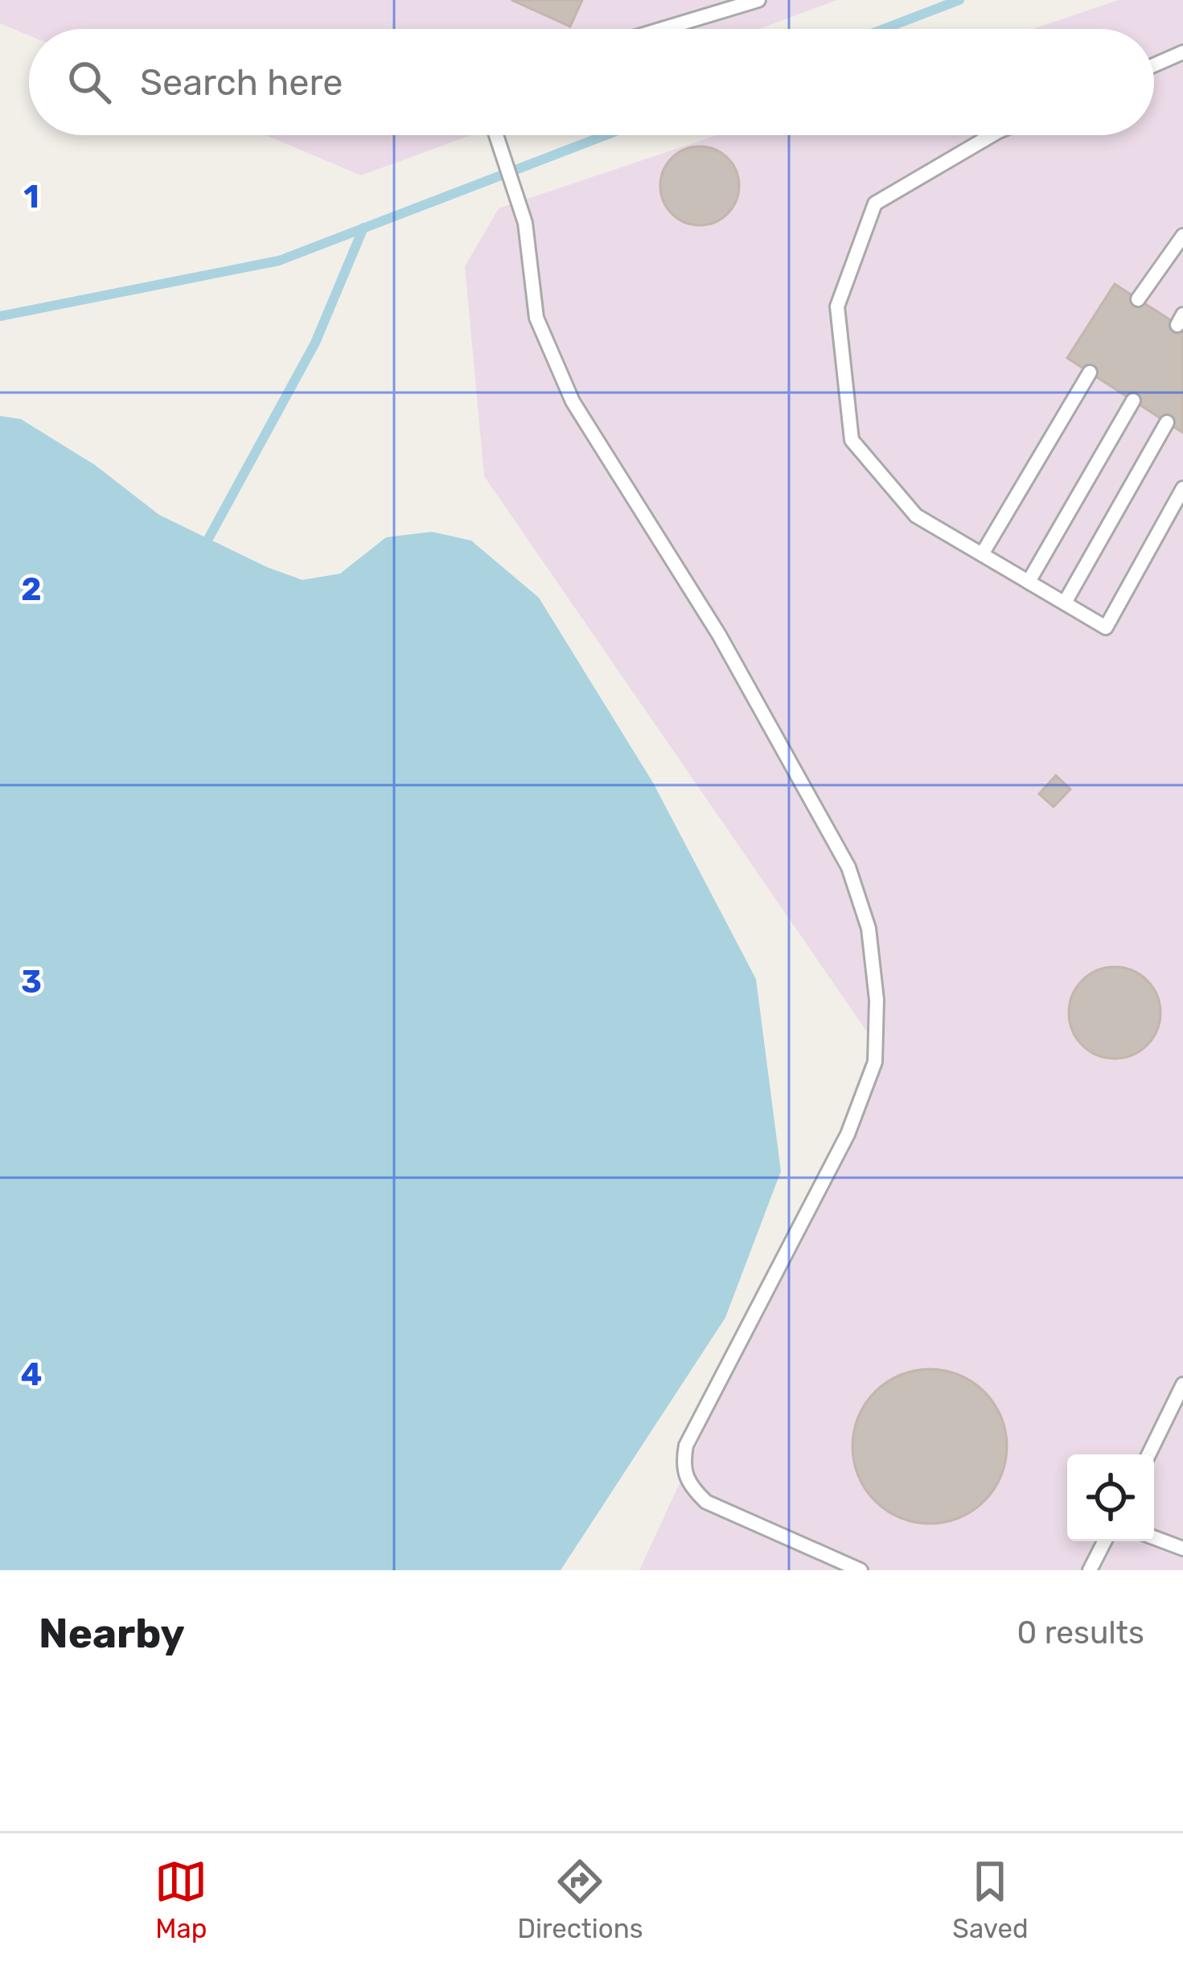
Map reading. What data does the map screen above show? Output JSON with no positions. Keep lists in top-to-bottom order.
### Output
{
  "page": {
    "search": "Search here",
    "heading": ["Nearby", "0 results"],
    "nav": ["Map", "Directions", "Saved"]
  },
  "grid": {
    "rows": [
      "1",
      "2",
      "3",
      "4"
    ]
  }
}
